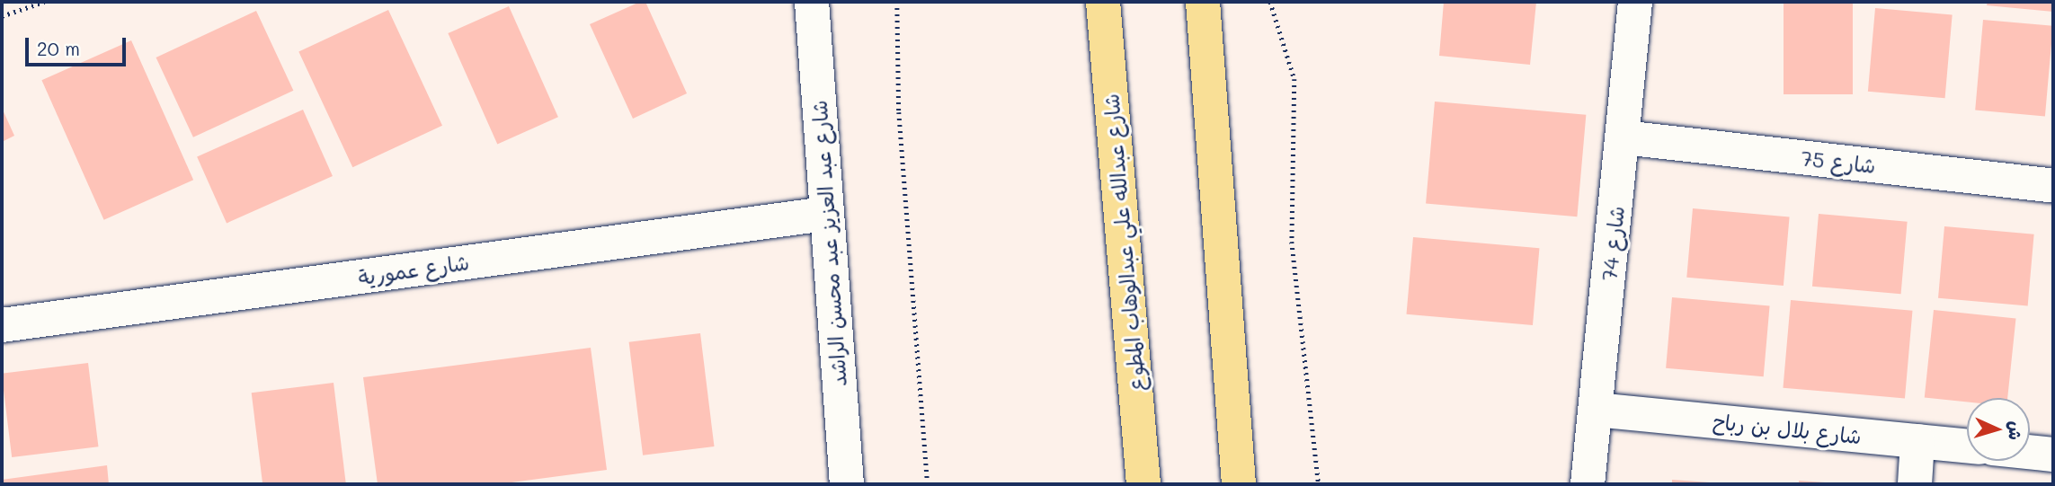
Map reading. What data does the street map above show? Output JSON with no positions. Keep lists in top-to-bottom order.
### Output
{
  "streets": {
    "main road": ["شارع عبدالله علي عبدالوهاب المطوع"],
    "street": [
      "شارع 75",
      "شارع عبد العزيز عبد محسن الراشد",
      "شارع 74",
      "شارع عمورية",
      "شارع بلال بن رباح"
    ]
  },
  "crossings": [
    ["شارع 75", "شارع 74"],
    ["شارع عبد العزيز عبد محسن الراشد", "شارع عمورية"],
    ["شارع 74", "شارع بلال بن رباح"]
  ],
  "scale_bar": "20 m",
  "north": "right"
}
